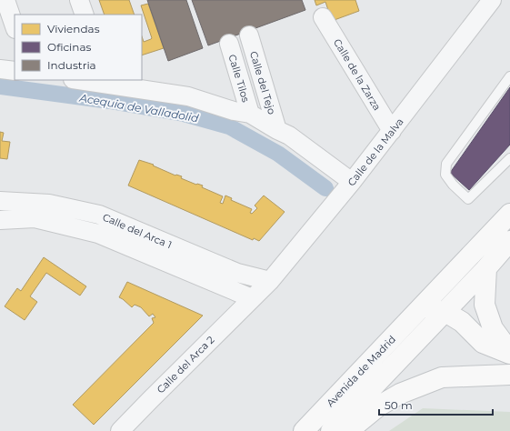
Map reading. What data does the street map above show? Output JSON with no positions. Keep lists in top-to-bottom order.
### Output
{
  "streets": {
    "main road": ["Avenida de Madrid"],
    "street": [
      "Calle de la Zarza",
      "Calle Tilos",
      "Calle del Tejo",
      "Calle de la Malva",
      "Calle del Arca 1",
      "Calle del Arca 2"
    ]
  },
  "crossings": [
    ["Calle de la Zarza", "Calle de la Malva"],
    ["Calle de la Malva", "Calle del Arca 1"],
    ["Calle de la Malva", "Calle del Arca 2"],
    ["Calle del Arca 1", "Calle del Arca 2"]
  ],
  "water": ["Acequia de Valladolid"],
  "legend": ["Viviendas", "Oficinas", "Industria"],
  "scale_bar": "50 m"
}
